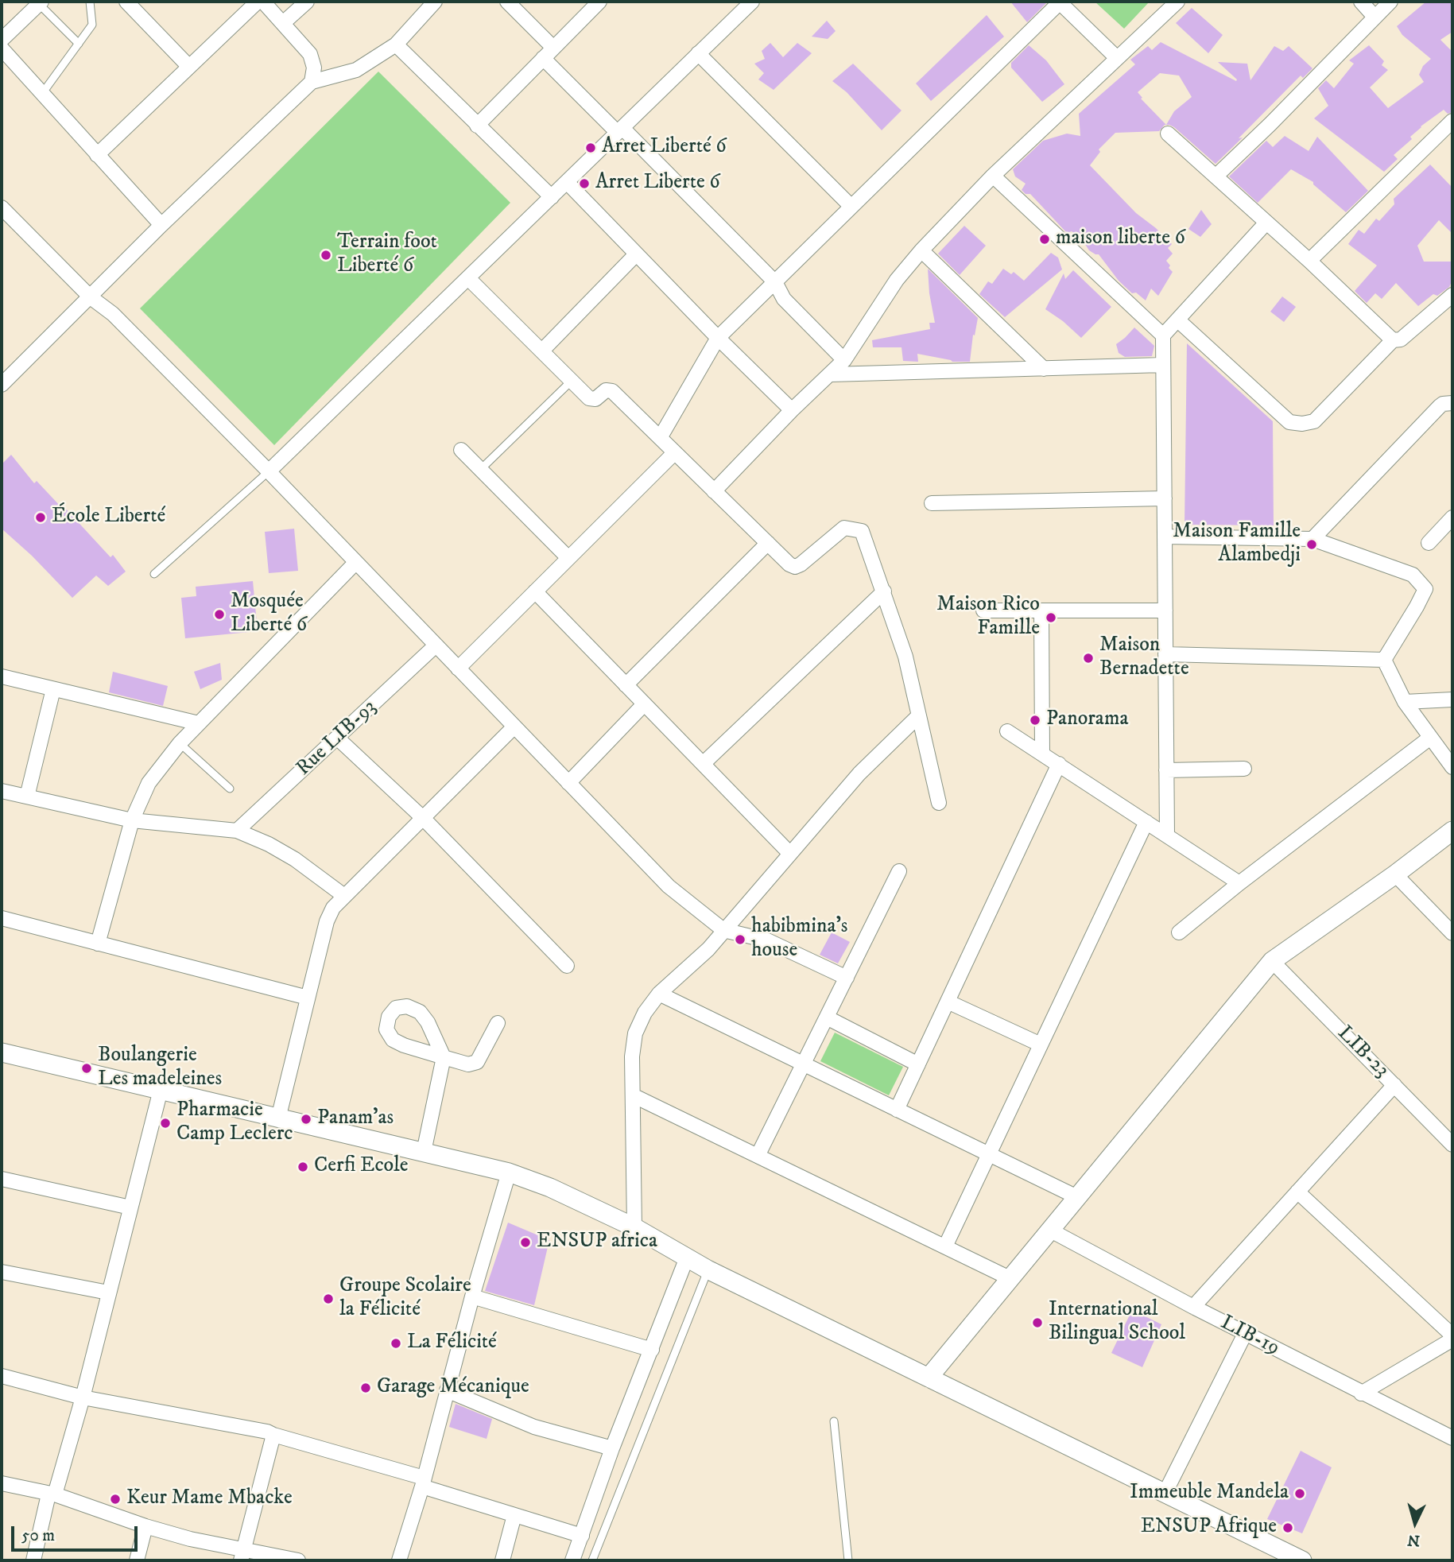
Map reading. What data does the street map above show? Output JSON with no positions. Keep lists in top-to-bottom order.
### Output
{
  "streets": {
    "street": ["Rue LIB-93", "LIB-23", "LIB-19"]
  },
  "places": [
    "Arret Liberté 6",
    "Arret Liberte 6",
    "maison liberte 6",
    "Terrain foot Liberté 6",
    "École Liberté",
    "Maison Famille Alambedji",
    "Mosquée Liberté 6",
    "Maison Rico Famille",
    "Maison Bernadette",
    "Panorama",
    "habibmina's house",
    "Boulangerie Les madeleines",
    "Panam'as",
    "Pharmacie Camp Leclerc",
    "Cerfi Ecole",
    "ENSUP africa",
    "Groupe Scolaire la Félicité",
    "International Bilingual School",
    "La Félicité",
    "Garage Mécanique",
    "Immeuble Mandela",
    "Keur Mame Mbacke",
    "ENSUP Afrique"
  ],
  "scale_bar": "50 m",
  "north": "bottom"
}
